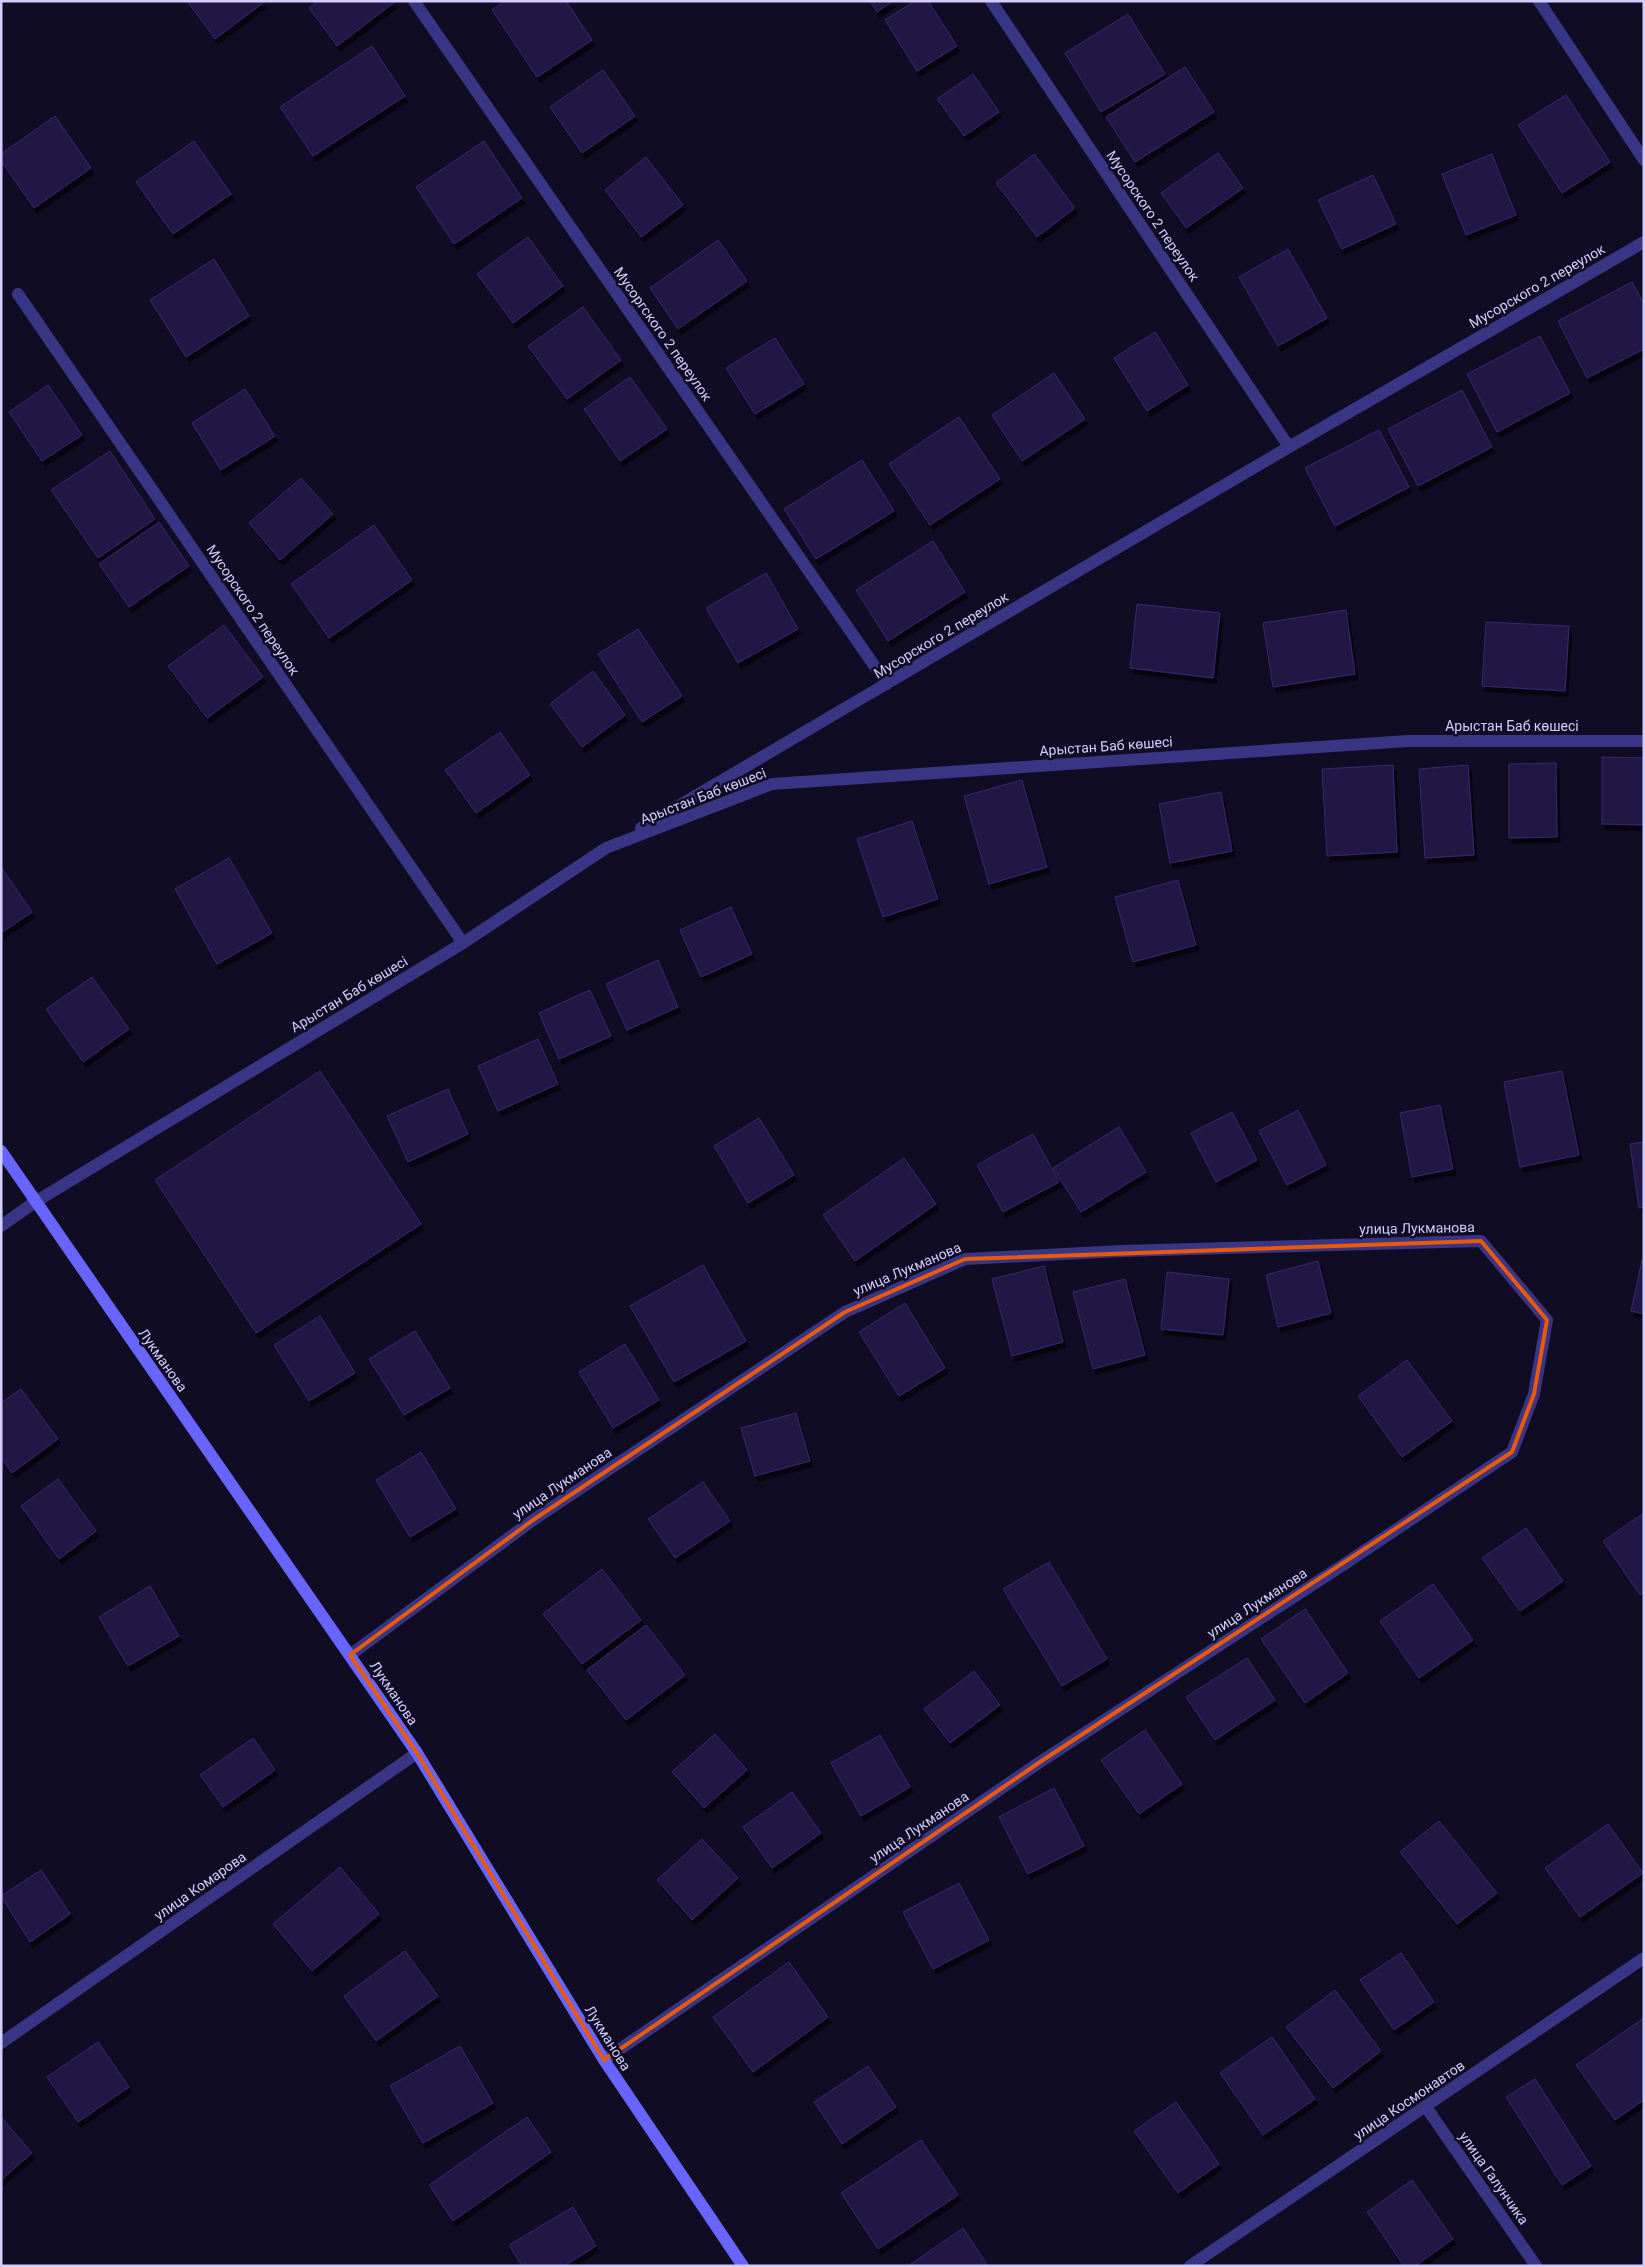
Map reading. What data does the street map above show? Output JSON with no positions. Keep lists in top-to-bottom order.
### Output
{
  "streets": {
    "street": [
      "Мусорского 2 переулок",
      "Мусоргского 2 переулок",
      "Арыстан Баб көшесі",
      "улица Лукманова",
      "Лукманова",
      "улица Комарова",
      "улица Космонавтов",
      "улица Галунчика"
    ]
  },
  "crossings": [
    ["Мусорского 2 переулок", "Мусоргского 2 переулок"],
    ["Мусорского 2 переулок", "Арыстан Баб көшесі"],
    ["Арыстан Баб көшесі", "Лукманова"],
    ["улица Лукманова", "Лукманова"],
    ["Лукманова", "улица Комарова"],
    ["улица Космонавтов", "улица Галунчика"]
  ]
}
